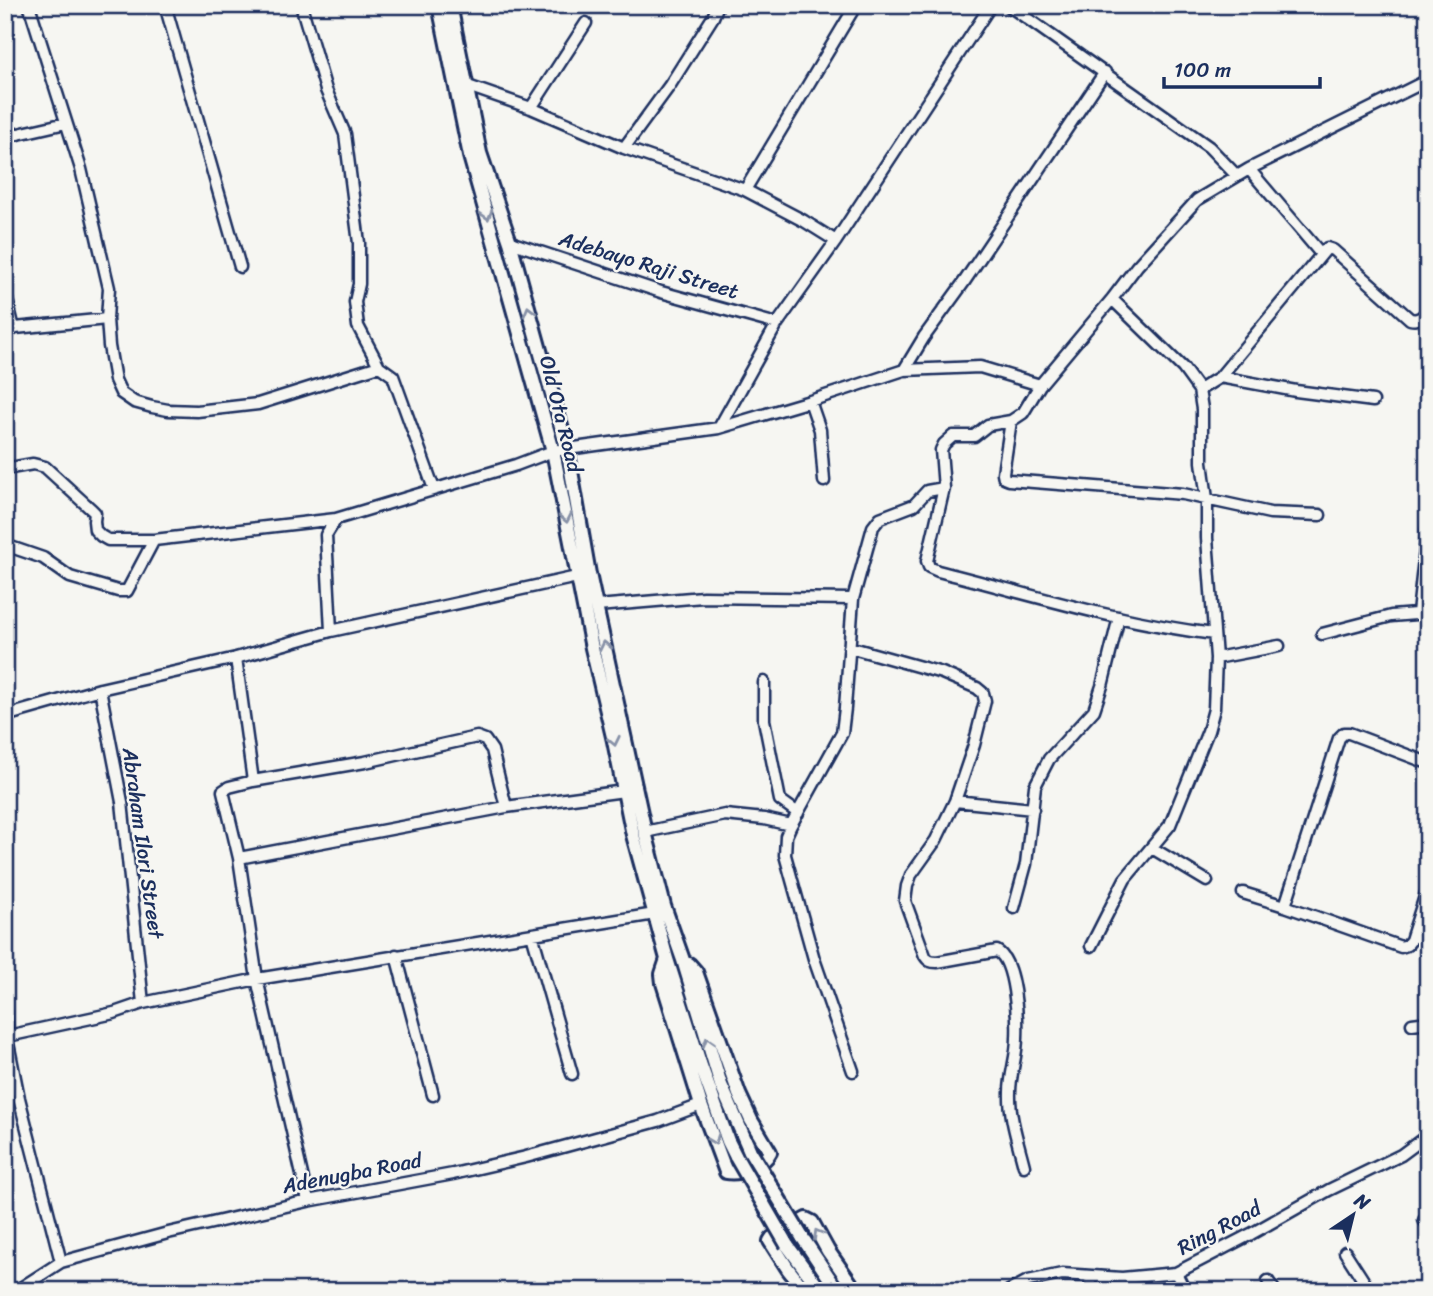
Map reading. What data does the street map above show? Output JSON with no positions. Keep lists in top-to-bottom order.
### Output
{
  "streets": {
    "street": [
      "Adebayo Raji Street",
      "Old Ota Road",
      "Abraham Ilori Street",
      "Adenugba Road",
      "Ring Road"
    ]
  },
  "crossings": [
    ["Adebayo Raji Street", "Old Ota Road"]
  ],
  "scale_bar": "100 m",
  "north": "top right"
}
